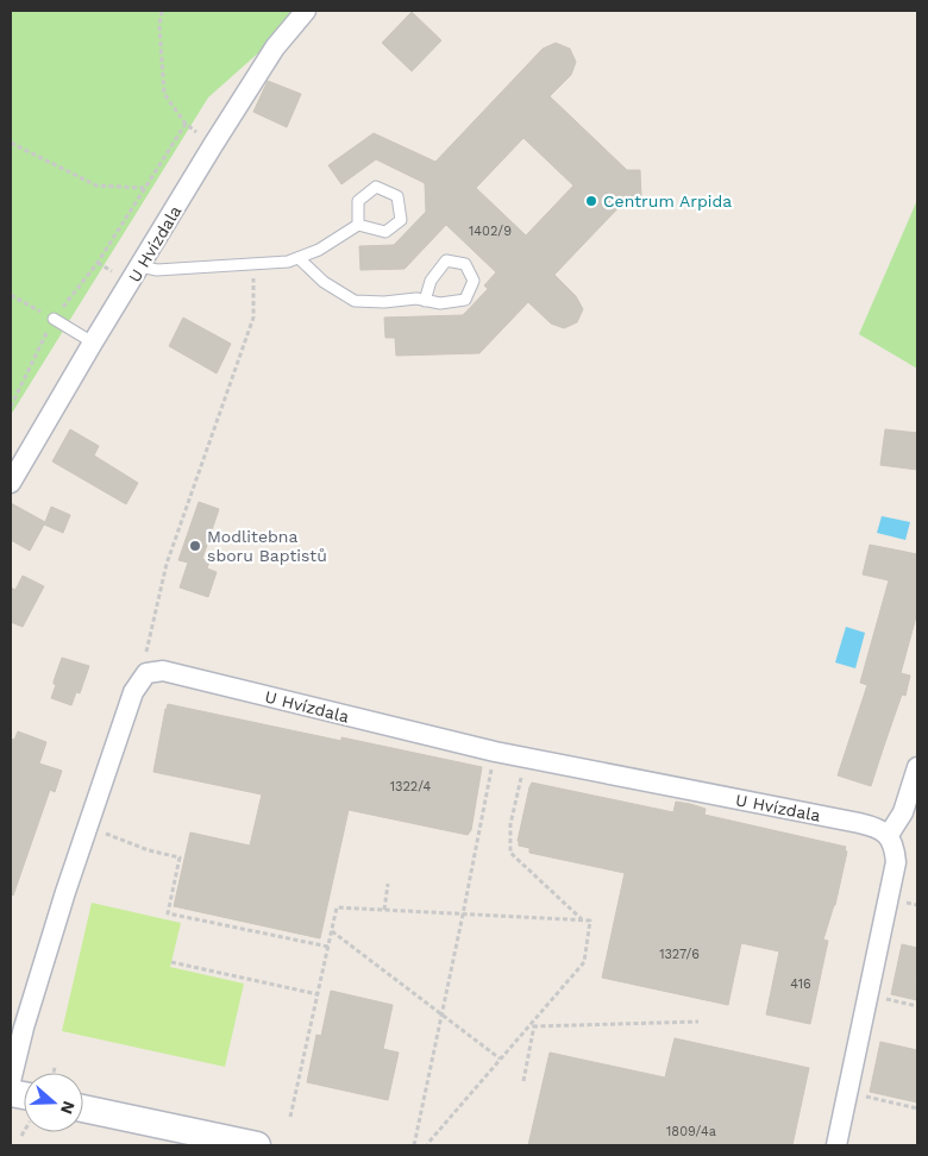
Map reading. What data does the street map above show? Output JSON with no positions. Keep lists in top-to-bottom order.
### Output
{
  "streets": {
    "street": ["U Hvízdala"]
  },
  "places": ["Centrum Arpida", "Modlitebna sboru Baptistů"],
  "house_numbers": [
    "1402/9",
    "1322/4",
    "1327/6",
    "416",
    "1809/4a"
  ],
  "north": "right"
}
